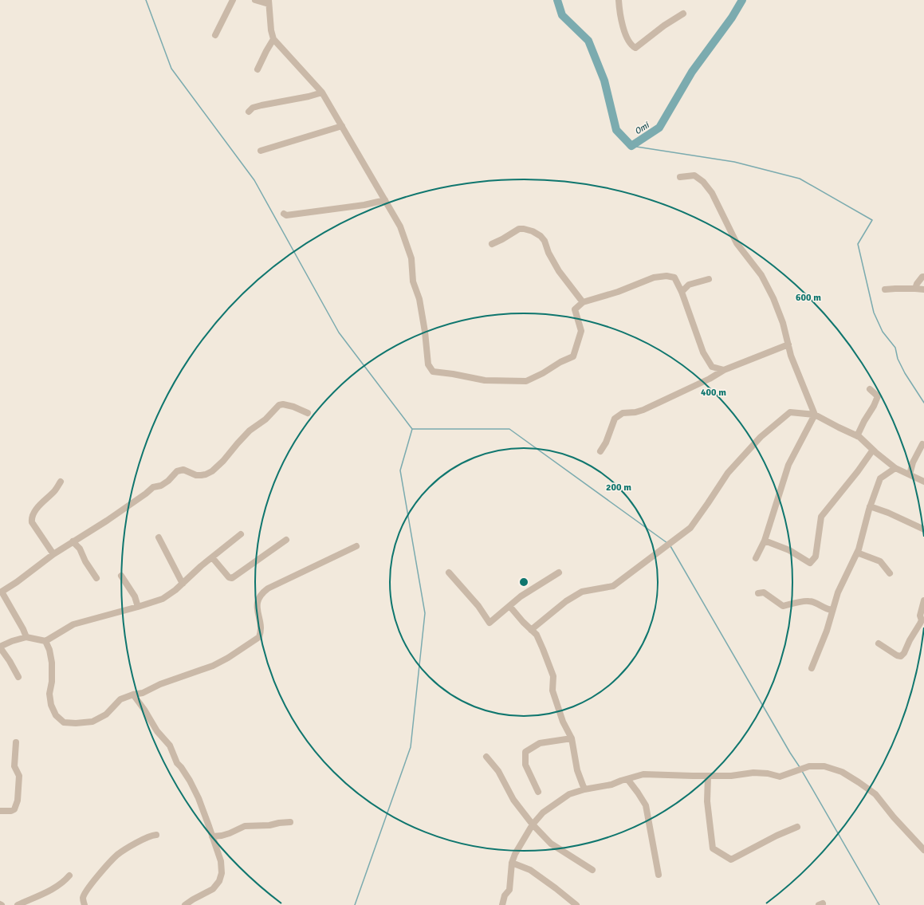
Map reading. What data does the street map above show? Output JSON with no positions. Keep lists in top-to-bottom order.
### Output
{
  "water": ["Omi"],
  "rings": ["600 m", "400 m", "200 m"]
}
